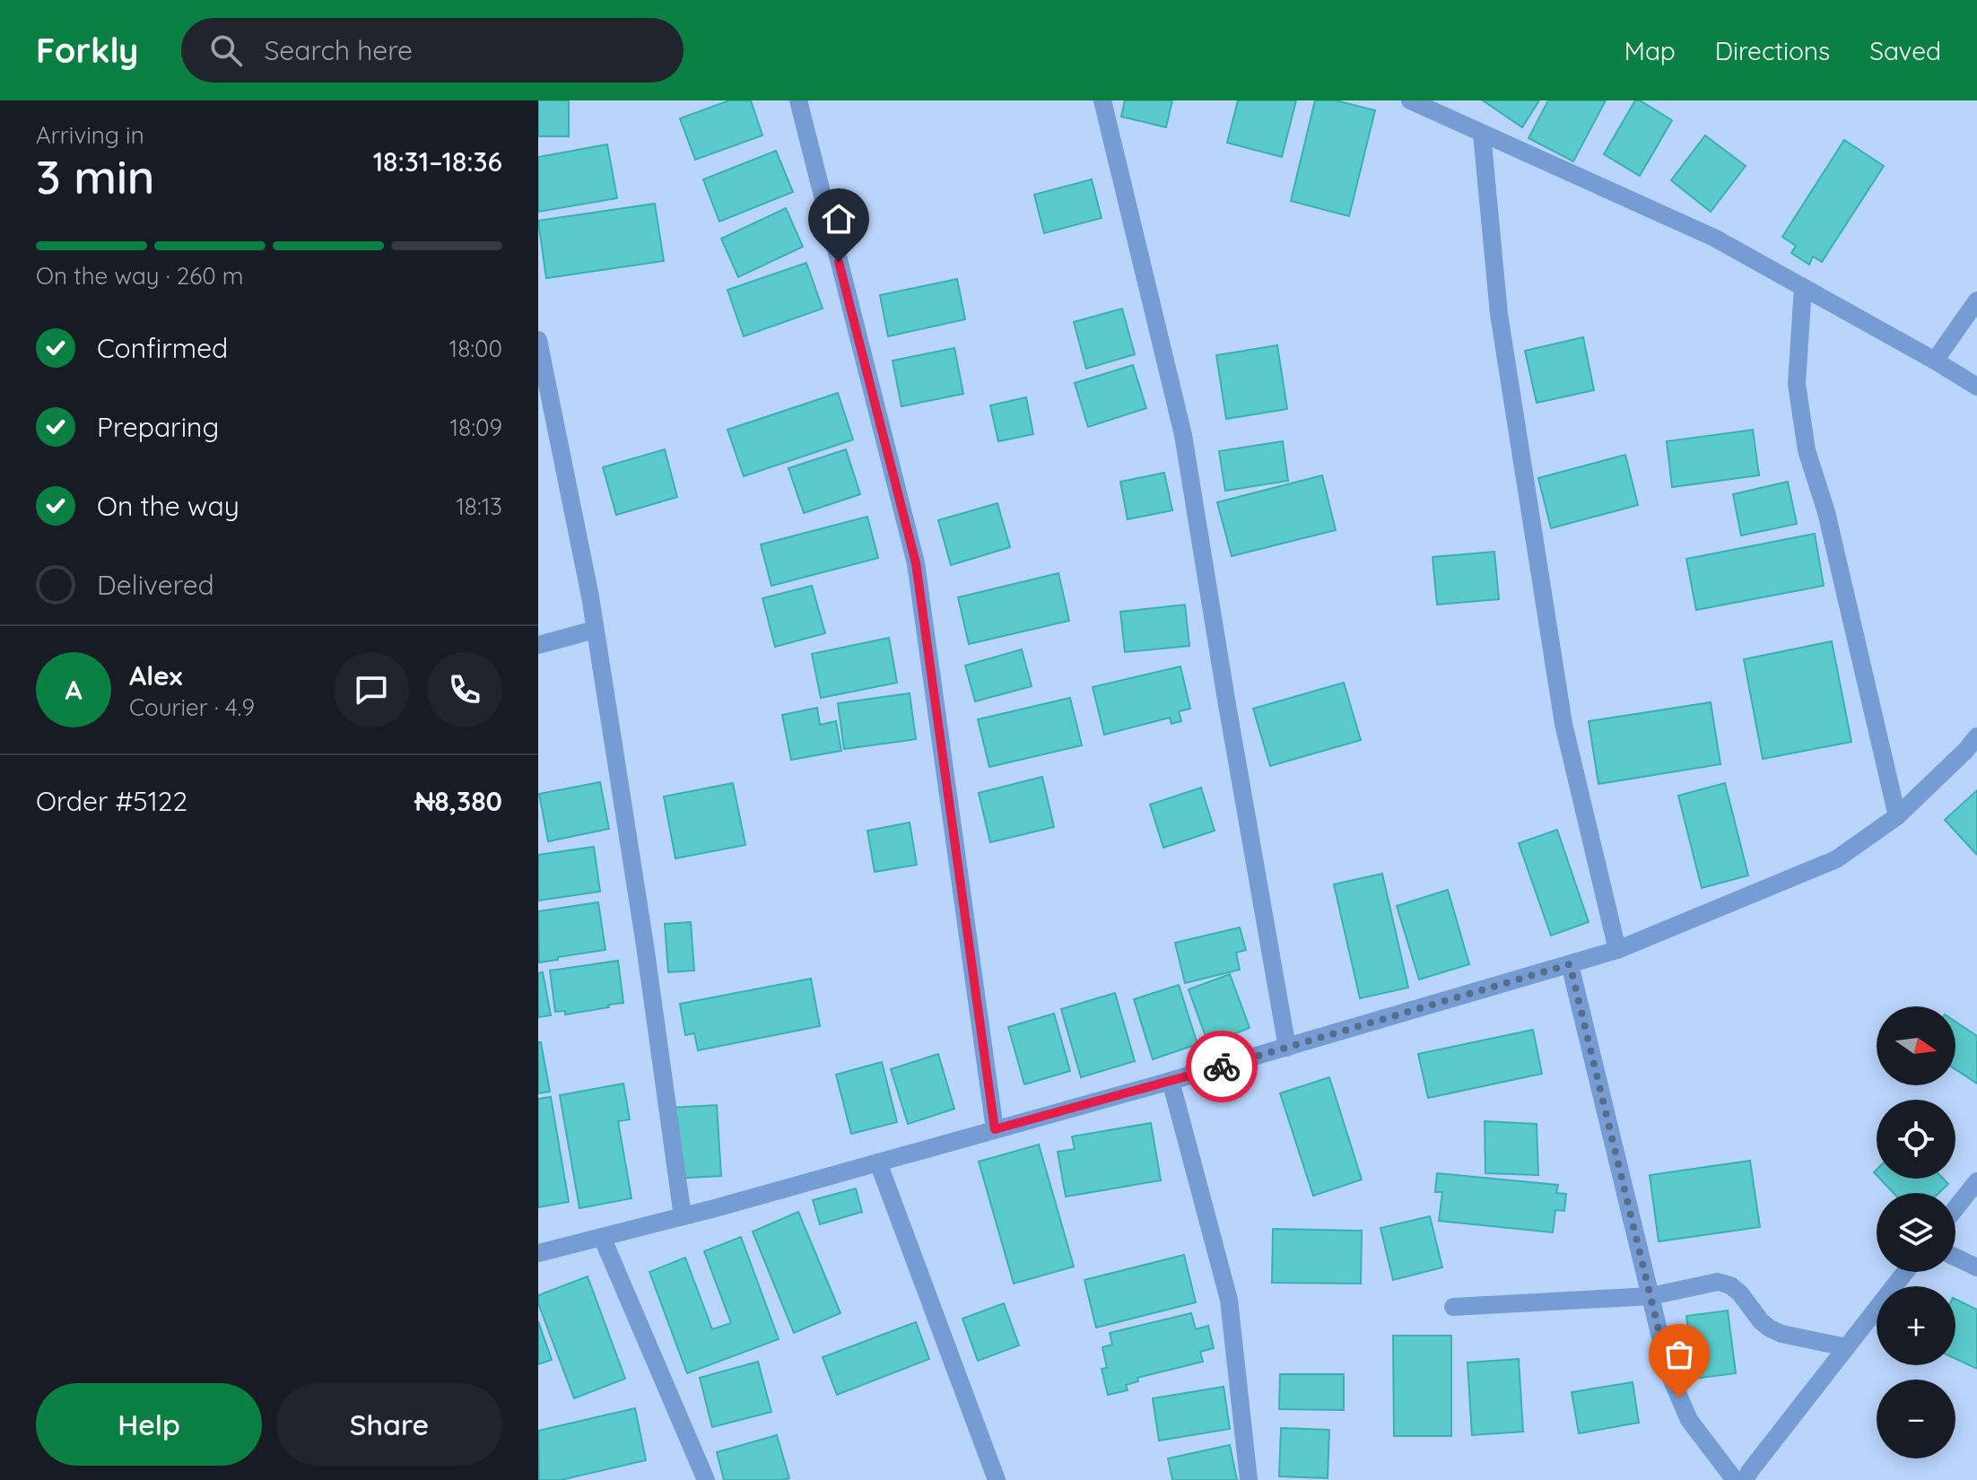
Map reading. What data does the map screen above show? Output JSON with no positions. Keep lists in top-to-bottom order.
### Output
{
  "north": "right",
  "page": {
    "header": "Forkly",
    "search": "Search here",
    "nav": ["Map", "Directions", "Saved"],
    "heading": ["3 min", "Arriving in", "18:31–18:36"],
    "panel": [
      "Alex",
      "Courier · 4.9",
      "Order #5122",
      "₦8,380"
    ],
    "bar": "On the way · 260 m",
    "list": [
      ["Confirmed", "18:00"],
      ["Preparing", "18:09"],
      ["On the way", "18:13"],
      "Delivered"
    ],
    "round": "A",
    "map_buttons": ["+", "−"],
    "buttons": ["Help", "Share"]
  }
}
